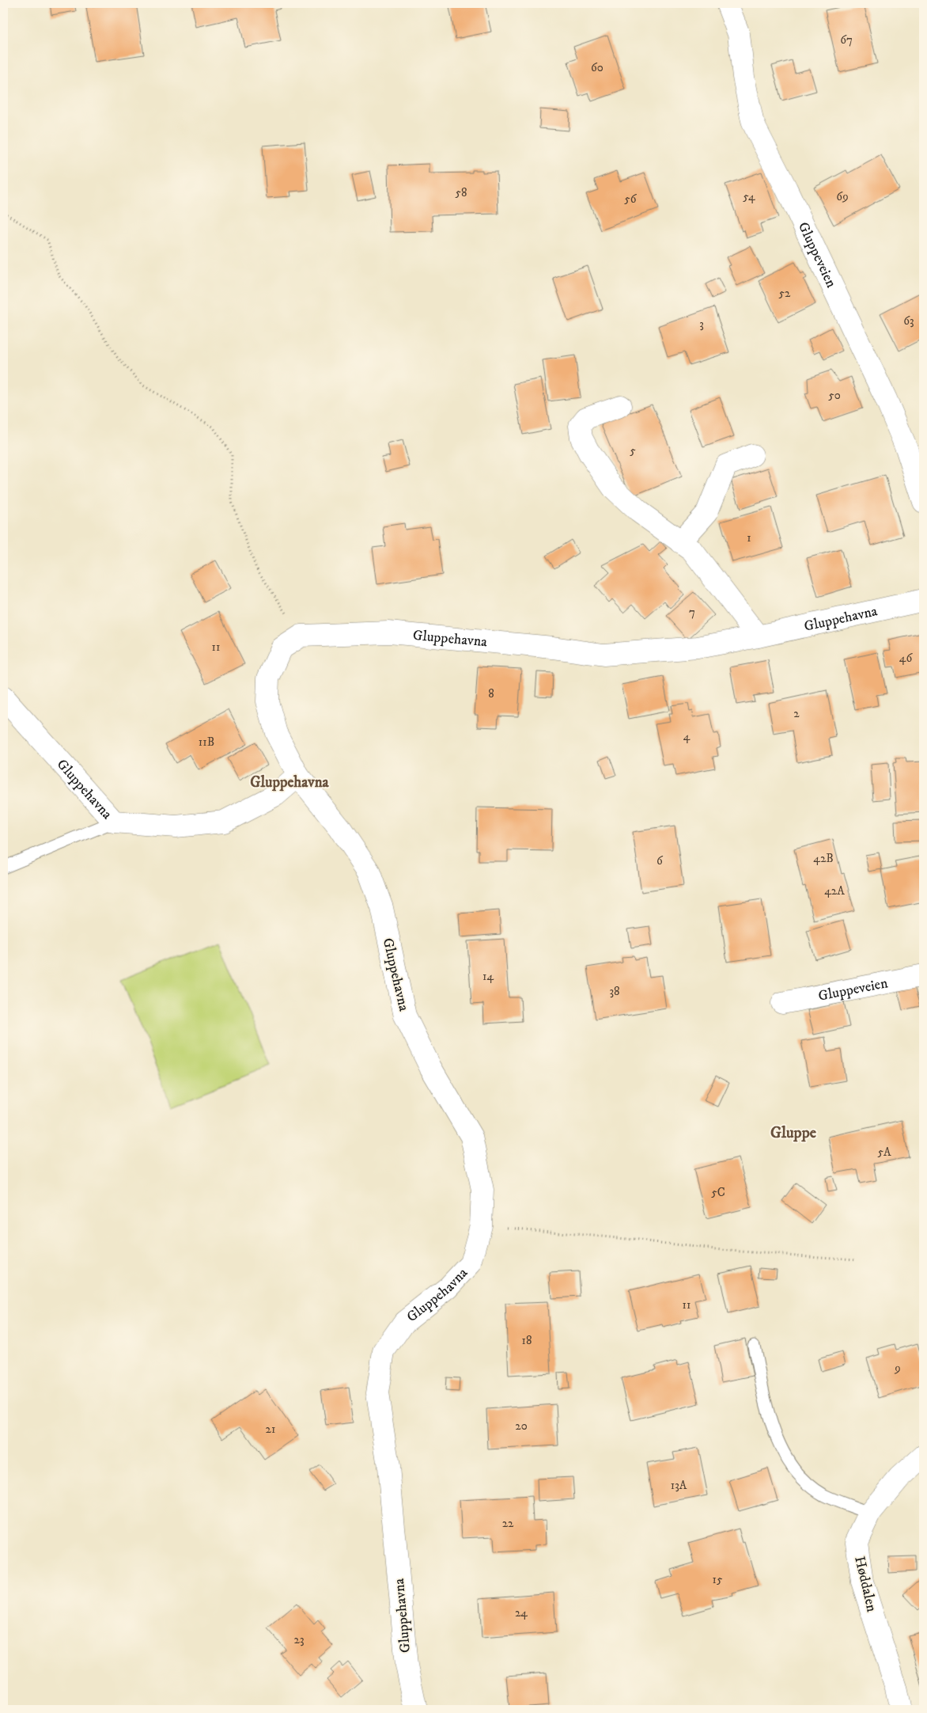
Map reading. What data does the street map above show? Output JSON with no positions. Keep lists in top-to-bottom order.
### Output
{
  "streets": {
    "street": ["Gluppeveien", "Gluppehavna", "Høddalen"]
  },
  "districts": ["Gluppehavna", "Gluppe"],
  "house_numbers": [
    "67",
    "60",
    "58",
    "54",
    "69",
    "56",
    "52",
    "63",
    "3",
    "50",
    "5",
    "1",
    "7",
    "11",
    "46",
    "8",
    "2",
    "4",
    "11B",
    "42B",
    "6",
    "42A",
    "14",
    "38",
    "5A",
    "5C",
    "11",
    "18",
    "9",
    "20",
    "21",
    "13A",
    "22",
    "15",
    "24",
    "23"
  ]
}
